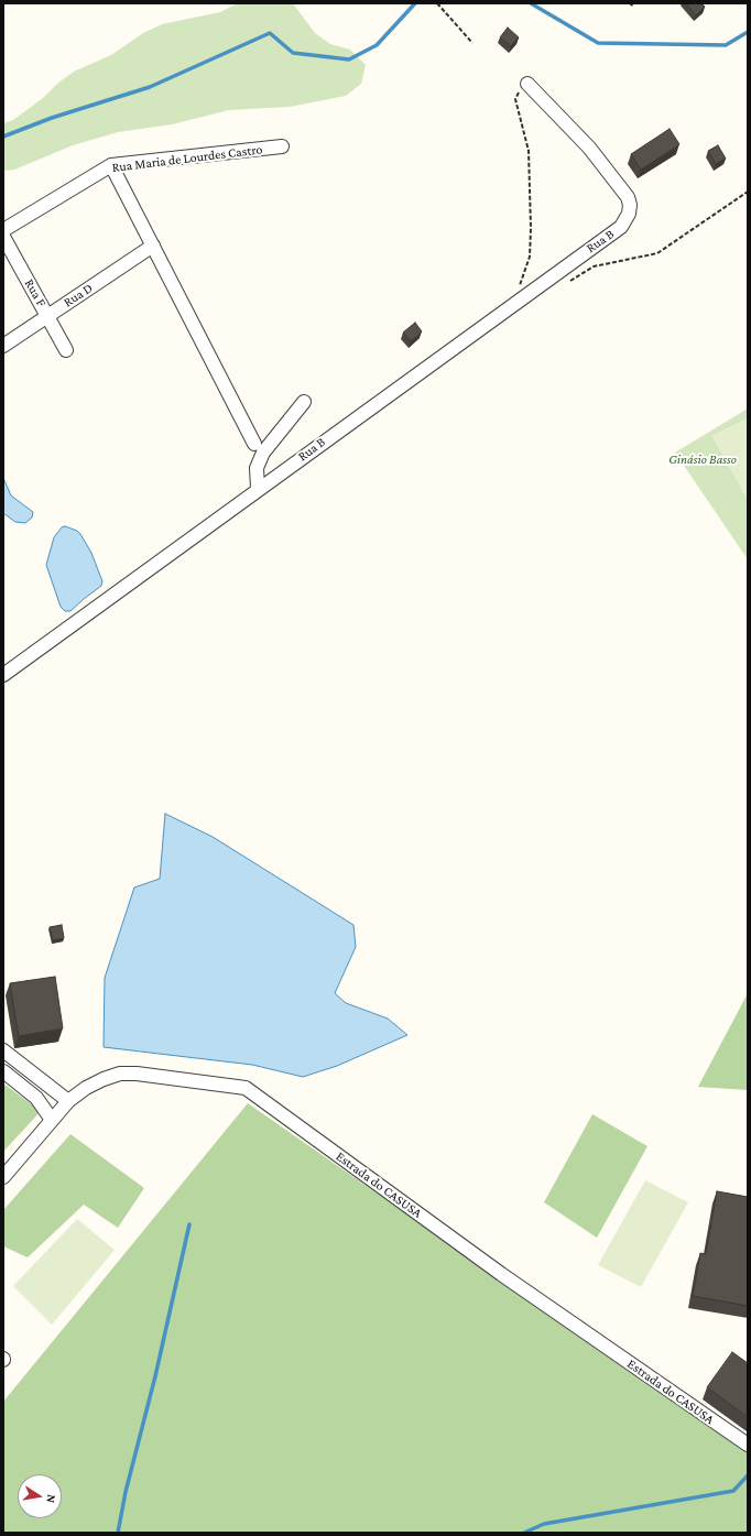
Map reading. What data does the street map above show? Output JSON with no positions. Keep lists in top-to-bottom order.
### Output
{
  "streets": {
    "street": [
      "Rua Maria de Lourdes Castro",
      "Rua B",
      "Rua F",
      "Rua D",
      "Estrada do CASUSA"
    ]
  },
  "crossings": [
    ["Rua F", "Rua D"]
  ],
  "parks": ["Ginásio Basso"],
  "north": "right"
}
